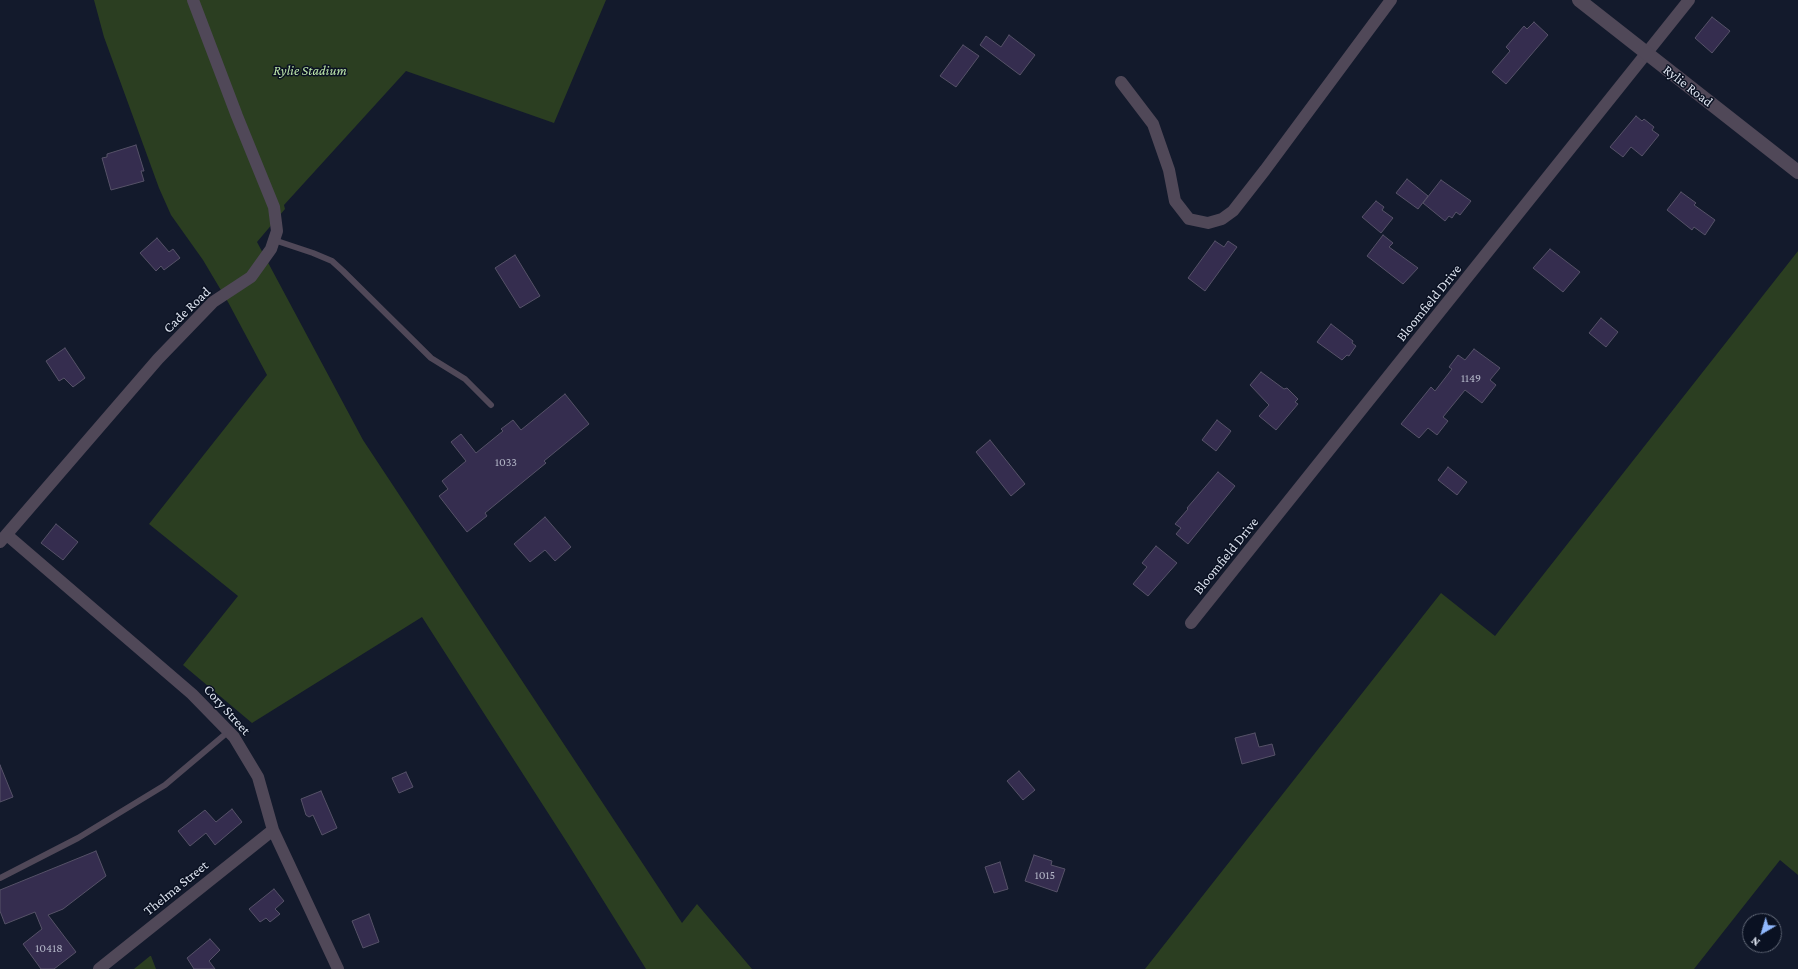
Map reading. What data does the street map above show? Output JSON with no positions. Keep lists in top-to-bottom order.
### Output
{
  "streets": {
    "street": [
      "Rylie Road",
      "Bloomfield Drive",
      "Cade Road",
      "Cory Street",
      "Thelma Street"
    ]
  },
  "crossings": [
    ["Rylie Road", "Bloomfield Drive"],
    ["Cade Road", "Cory Street"],
    ["Cory Street", "Thelma Street"]
  ],
  "parks": ["Rylie Stadium"],
  "house_numbers": [
    "1149",
    "1033",
    "1015",
    "10418"
  ],
  "north": "bottom left"
}
